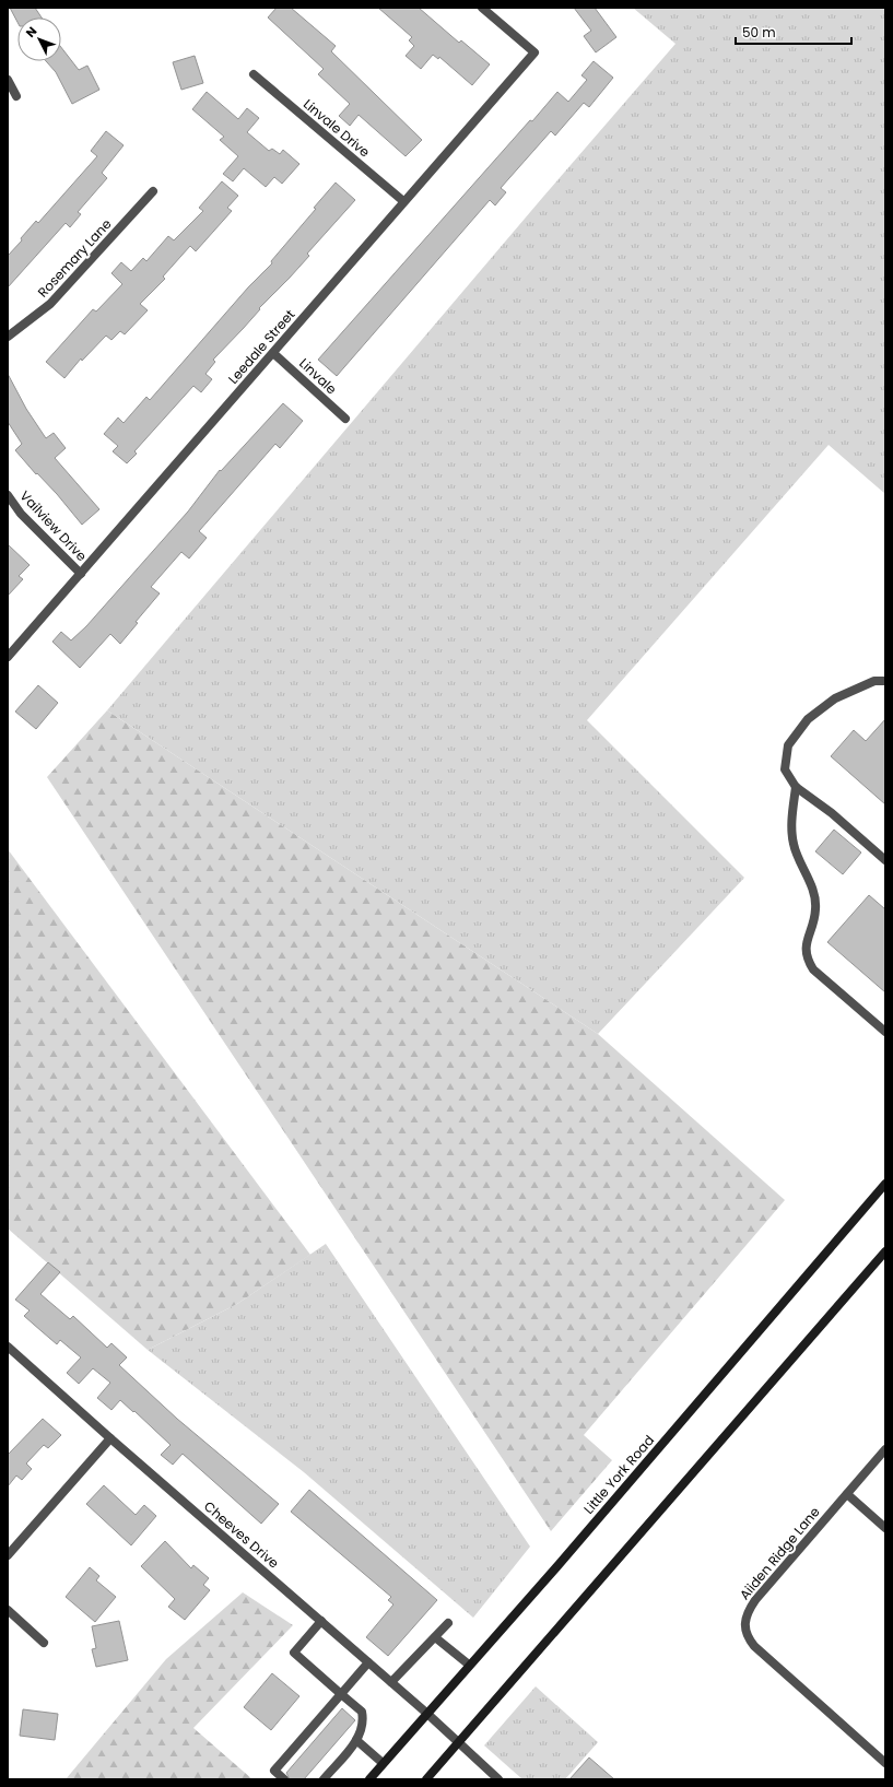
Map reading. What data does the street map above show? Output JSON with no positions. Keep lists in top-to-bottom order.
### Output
{
  "streets": {
    "main road": ["Little York Road"],
    "street": [
      "Linvale Drive",
      "Rosemary Lane",
      "Leedale Street",
      "Linvale",
      "Vailview Drive",
      "Cheeves Drive",
      "Aiiden Ridge Lane"
    ]
  },
  "crossings": [
    ["Linvale Drive", "Leedale Street"],
    ["Leedale Street", "Linvale"],
    ["Leedale Street", "Vailview Drive"],
    ["Little York Road", "Cheeves Drive"]
  ],
  "scale_bar": "50 m",
  "north": "top left"
}
